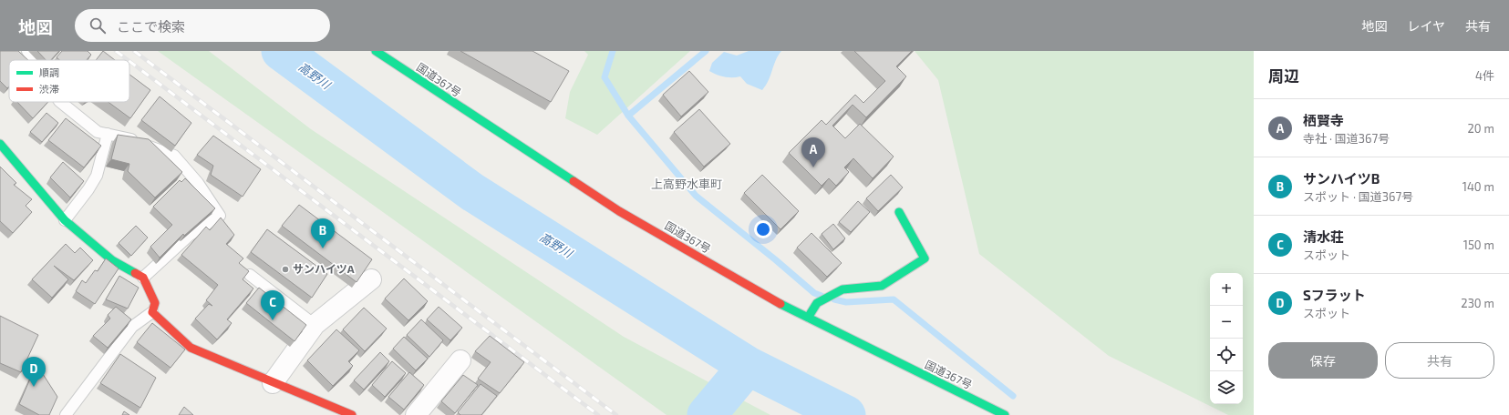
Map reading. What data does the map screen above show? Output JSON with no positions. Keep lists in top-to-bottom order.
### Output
{
  "streets": {
    "main road": ["国道367号"]
  },
  "districts": ["上高野水車町"],
  "water": ["高野川"],
  "places": ["サンハイツA"],
  "legend": ["順調", "渋滞"],
  "page": {
    "header": "地図",
    "search": "ここで検索",
    "nav": ["地図", "レイヤ", "共有"],
    "heading": ["周辺", "4件"],
    "list": [
      {
        "mark": "A",
        "name": "栖賢寺",
        "note": "寺社 · 国道367号",
        "value": "20 m"
      },
      {
        "mark": "B",
        "name": "サンハイツB",
        "note": "スポット · 国道367号",
        "value": "140 m"
      },
      {
        "mark": "C",
        "name": "清水荘",
        "note": "スポット",
        "value": "150 m"
      },
      {
        "mark": "D",
        "name": "Sフラット",
        "note": "スポット",
        "value": "230 m"
      }
    ],
    "pins": [
      "A",
      "B",
      "C",
      "D"
    ],
    "map_buttons": ["+", "−"],
    "buttons": ["保存", "共有"]
  }
}
